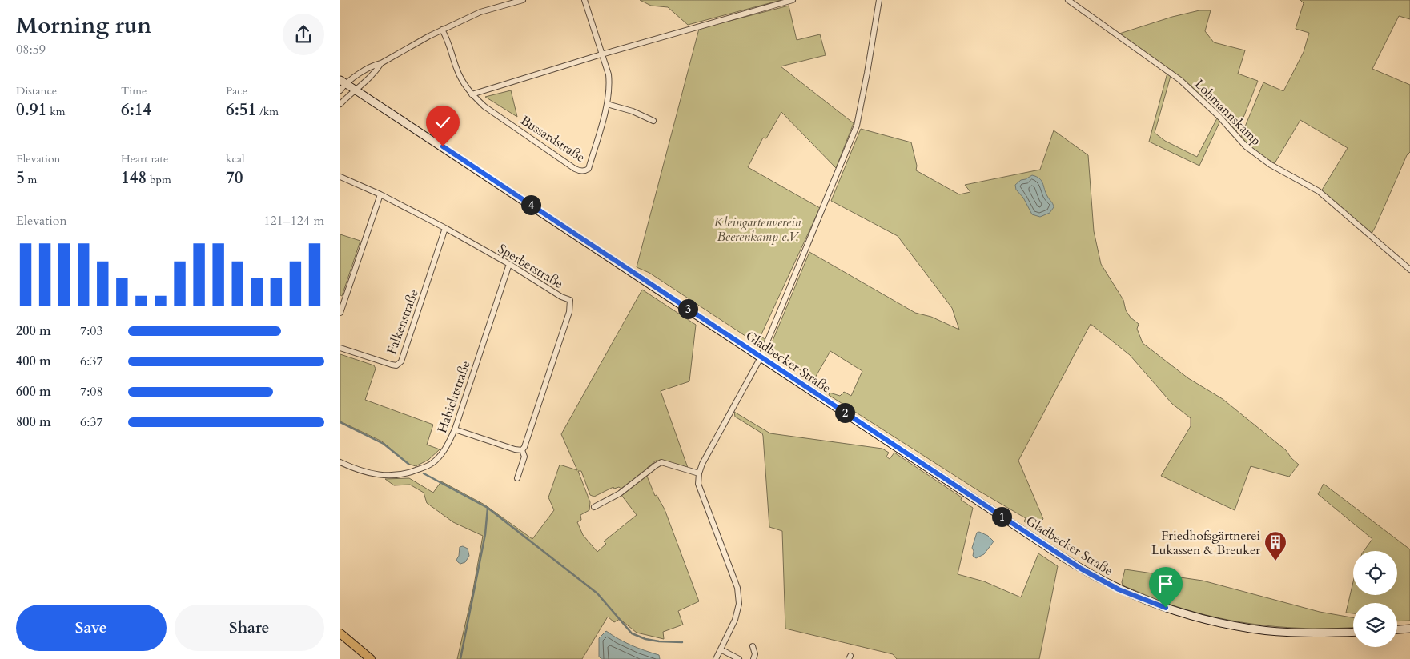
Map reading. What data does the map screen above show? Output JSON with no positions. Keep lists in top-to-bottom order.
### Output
{
  "streets": {
    "main road": ["Gladbecker Straße"],
    "street": [
      "Lohmannskamp",
      "Bussardstraße",
      "Sperberstraße",
      "Falkenstraße",
      "Habichtstraße"
    ]
  },
  "crossings": [
    ["Sperberstraße", "Falkenstraße"],
    ["Sperberstraße", "Habichtstraße"]
  ],
  "parks": ["Kleingartenverein Beerenkamp e.V."],
  "places": {
    "building": ["Friedhofsgärtnerei Lukassen & Breuker"]
  },
  "page": {
    "heading": ["Morning run", "08:59"],
    "stats": [
      ["Distance", "0.91 km"],
      ["Time", "6:14"],
      ["Pace", "6:51 /km"],
      ["Elevation", "5 m"],
      ["Heart rate", "148 bpm"],
      ["kcal", "70"]
    ],
    "pins": [
      "4",
      "3",
      "2",
      "1"
    ],
    "chart": ["Elevation", "121–124 m"],
    "list": [
      {
        "name": "200 m",
        "note": "7:03"
      },
      {
        "name": "400 m",
        "note": "6:37"
      },
      {
        "name": "600 m",
        "note": "7:08"
      },
      {
        "name": "800 m",
        "note": "6:37"
      }
    ],
    "buttons": ["Save", "Share"]
  }
}
